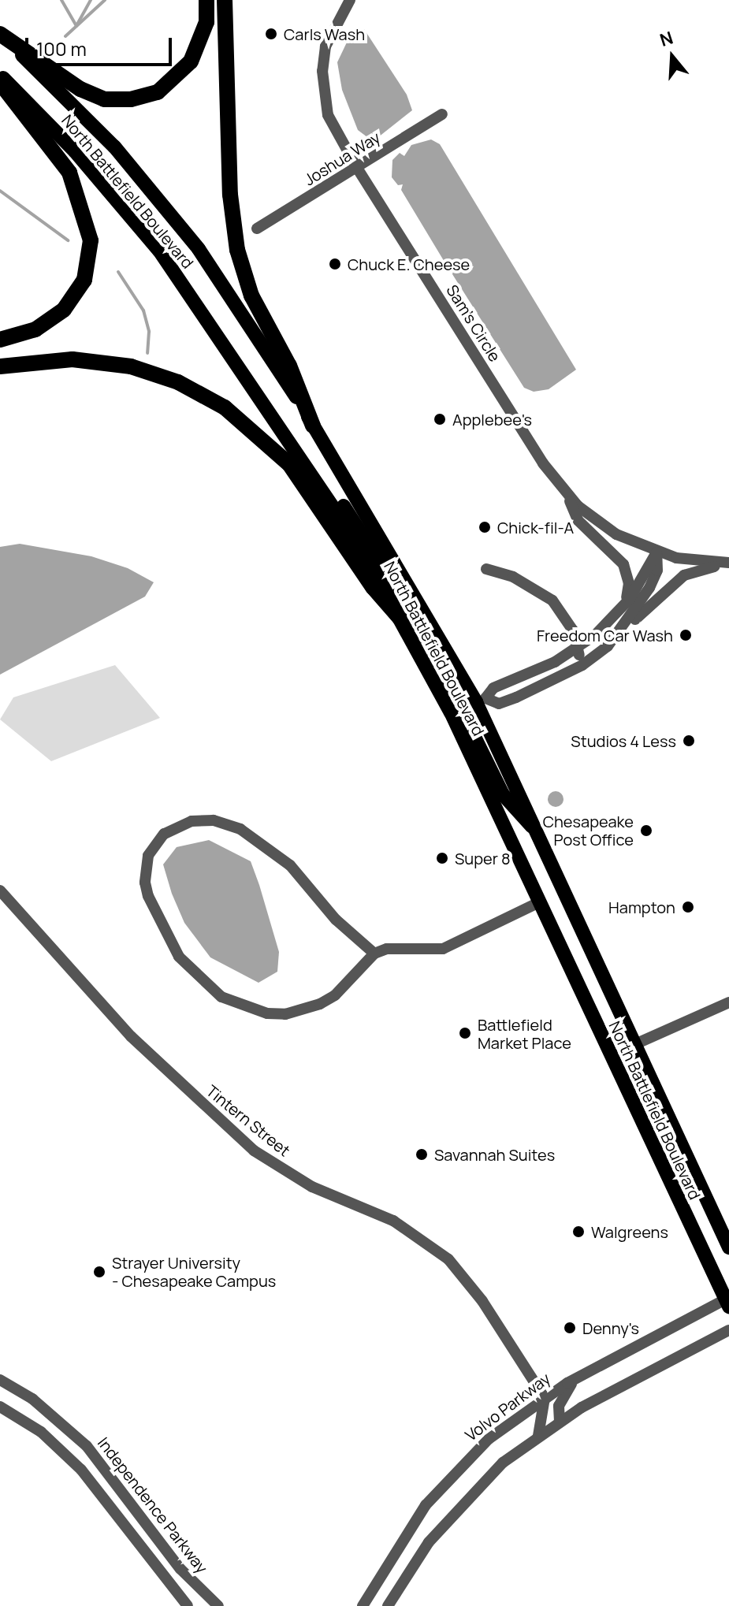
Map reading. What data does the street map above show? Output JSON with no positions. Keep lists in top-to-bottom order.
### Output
{
  "streets": {
    "main road": ["North Battlefield Boulevard"],
    "street": [
      "Joshua Way",
      "Sam's Circle",
      "Tintern Street",
      "Volvo Parkway",
      "Independence Parkway"
    ]
  },
  "crossings": [
    ["Joshua Way", "Sam's Circle"],
    ["North Battlefield Boulevard", "Volvo Parkway"],
    ["Tintern Street", "Volvo Parkway"]
  ],
  "places": [
    "Carls Wash",
    "Chuck E. Cheese",
    "Applebee's",
    "Chick-fil-A",
    "Freedom Car Wash",
    "Studios 4 Less",
    "Chesapeake Post Office",
    "Super 8",
    "Hampton",
    "Battlefield Market Place",
    "Savannah Suites",
    "Walgreens",
    "Strayer University - Chesapeake Campus",
    "Denny's"
  ],
  "scale_bar": "100 m",
  "north": "top"
}
